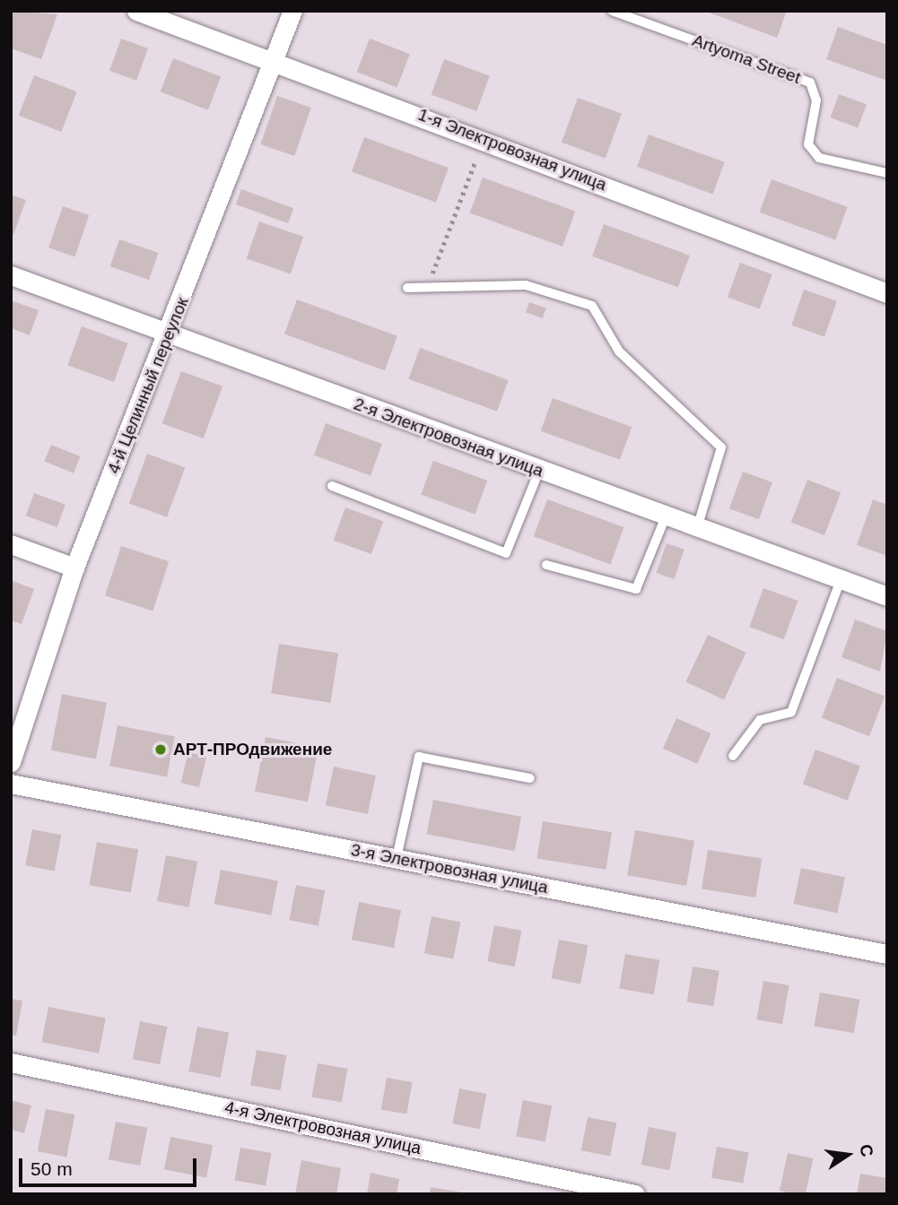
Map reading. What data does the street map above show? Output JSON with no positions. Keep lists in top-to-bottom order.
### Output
{
  "streets": {
    "street": [
      "1-я Электровозная улица",
      "4-й Целинный переулок",
      "2-я Электровозная улица",
      "3-я Электровозная улица",
      "4-я Электровозная улица"
    ],
    "lane": ["Artyoma Street"]
  },
  "crossings": [
    ["1-я Электровозная улица", "4-й Целинный переулок"],
    ["4-й Целинный переулок", "2-я Электровозная улица"]
  ],
  "places": ["АРТ-ПРОдвижение"],
  "scale_bar": "50 m",
  "north": "right"
}
